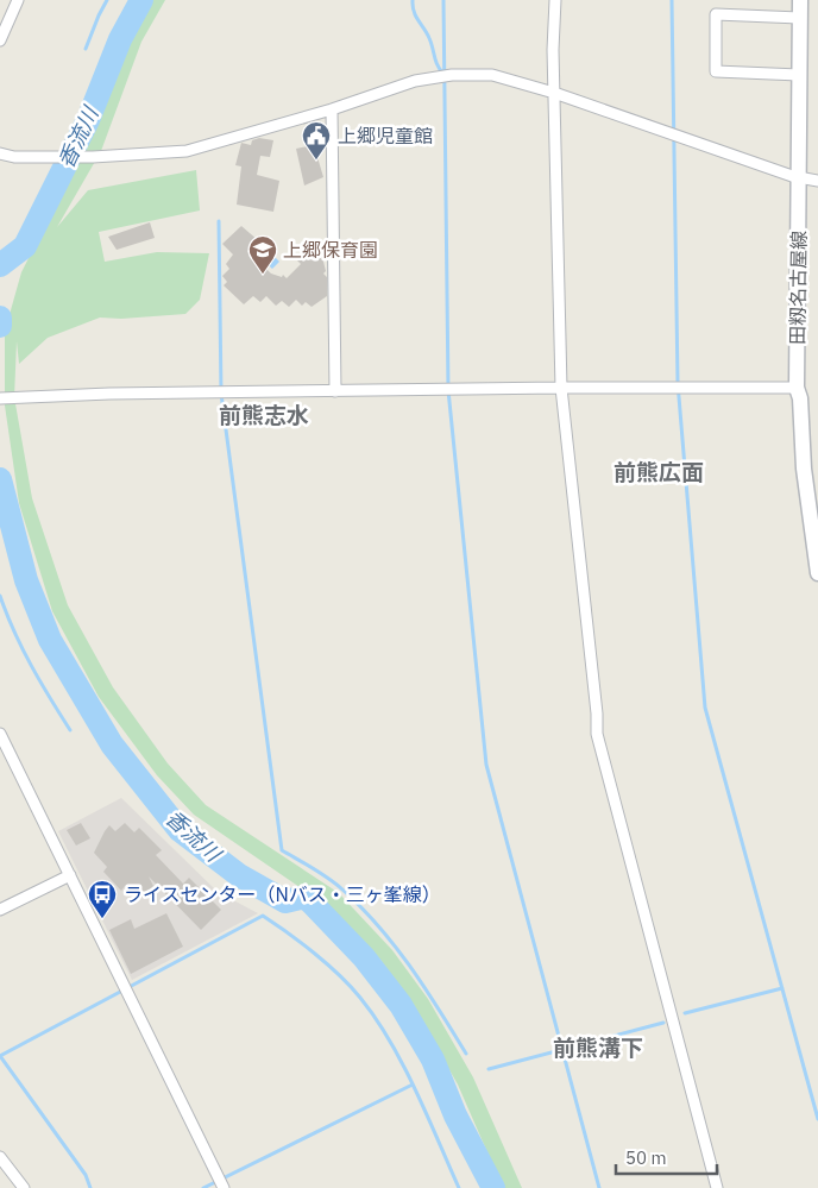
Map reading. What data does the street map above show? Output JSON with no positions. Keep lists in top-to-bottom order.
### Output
{
  "streets": {
    "main road": ["田籾名古屋線"]
  },
  "districts": ["前熊志水", "前熊広面", "前熊溝下"],
  "water": ["香流川"],
  "places": {
    "public building": ["上郷児童館"],
    "school or university": ["上郷保育園"],
    "bus stop": ["ライスセンター（Nバス・三ヶ峯線）"]
  },
  "scale_bar": "50 m"
}
